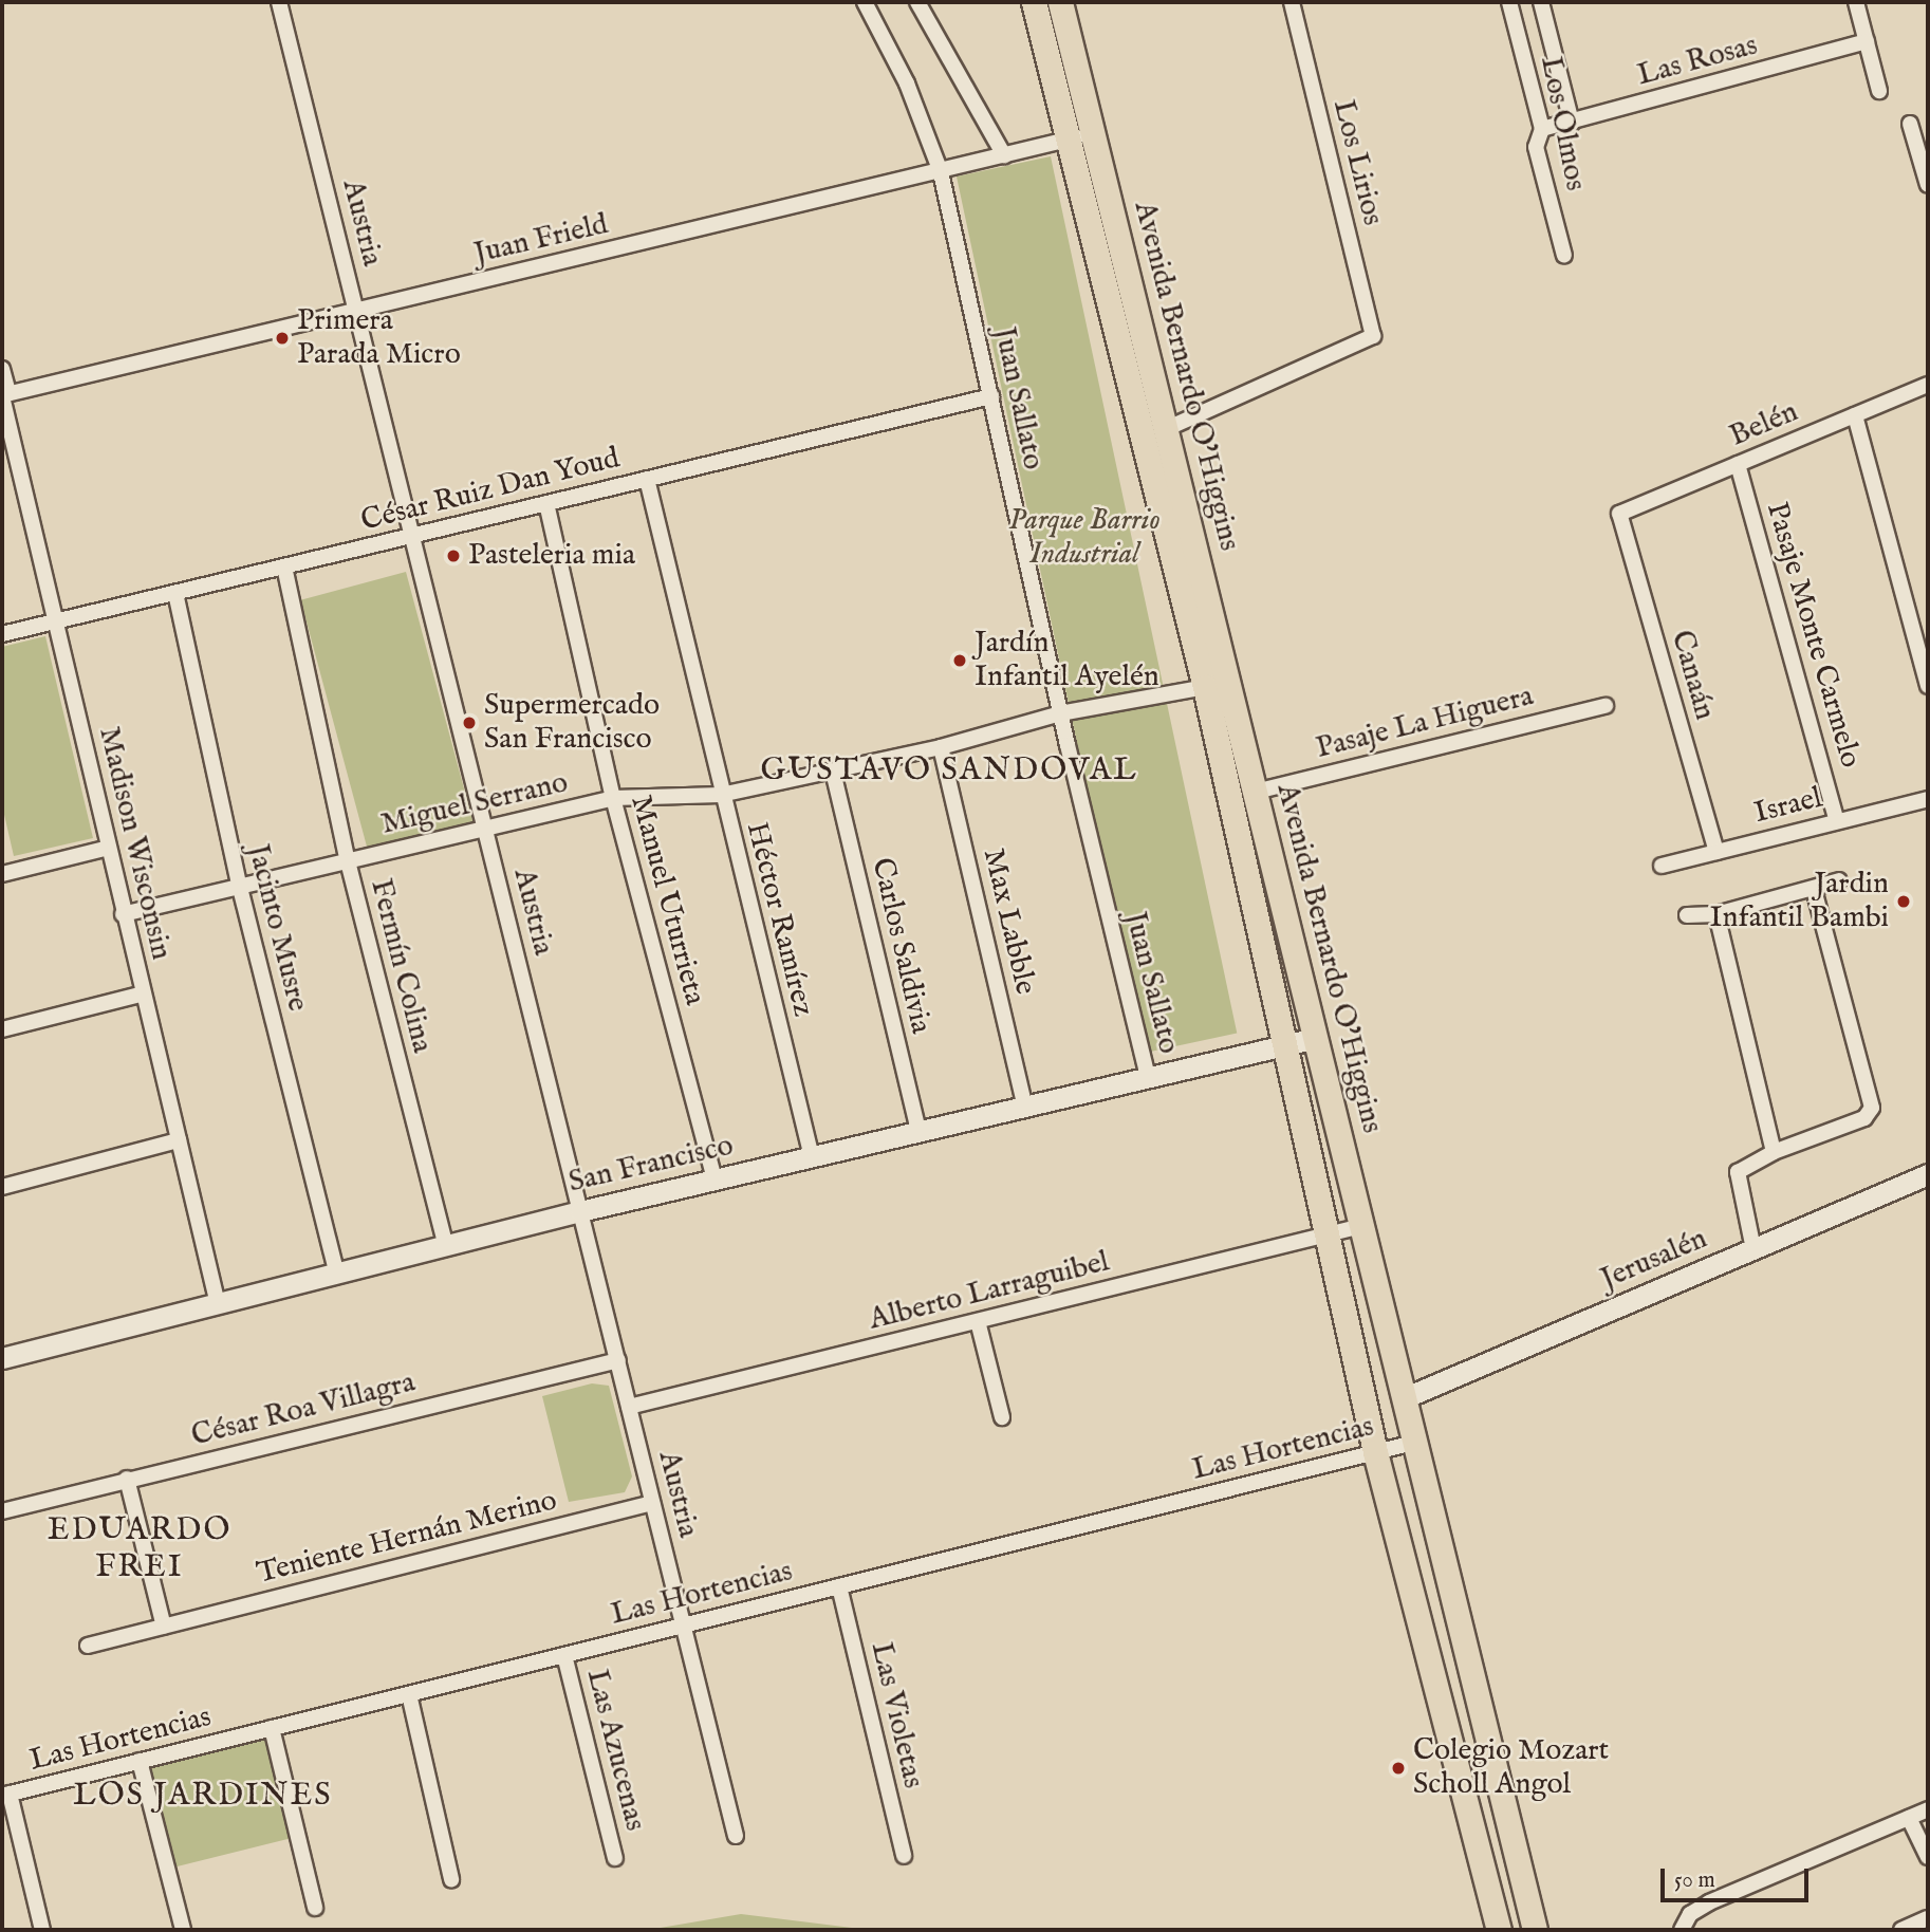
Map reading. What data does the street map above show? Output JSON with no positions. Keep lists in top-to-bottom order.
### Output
{
  "streets": {
    "main road": ["Avenida Bernardo O'Higgins"],
    "street": [
      "Las Rosas",
      "Los Olmos",
      "Los Lirios",
      "Austria",
      "Juan Frield",
      "Juan Sallato",
      "Belén",
      "César Ruiz Dan Youd",
      "Pasaje Monte Carmelo",
      "Canaán",
      "Pasaje La Higuera",
      "Miguel Serrano",
      "Israel",
      "Madison Wisconsin",
      "Manuel Uturrieta",
      "Héctor Ramírez",
      "Max Labble",
      "Jacinto Musre",
      "Carlos Saldivia",
      "Fermín Colina",
      "San Francisco",
      "Jerusalén",
      "Alberto Larraguibel",
      "César Roa Villagra",
      "Las Hortencias",
      "Teniente Hernán Merino",
      "Las Violetas",
      "Las Azucenas"
    ]
  },
  "crossings": [
    ["Las Rosas", "Los Olmos"],
    ["Los Lirios", "Avenida Bernardo O'Higgins"],
    ["Austria", "Juan Frield"],
    ["Austria", "César Ruiz Dan Youd"],
    ["Austria", "Miguel Serrano"],
    ["Austria", "San Francisco"],
    ["Austria", "Alberto Larraguibel"],
    ["Austria", "César Roa Villagra"],
    ["Austria", "Las Hortencias"],
    ["Austria", "Teniente Hernán Merino"],
    ["Juan Frield", "Avenida Bernardo O'Higgins"],
    ["Juan Frield", "Juan Sallato"],
    ["Juan Frield", "Madison Wisconsin"],
    ["Avenida Bernardo O'Higgins", "Pasaje La Higuera"],
    ["Avenida Bernardo O'Higgins", "Miguel Serrano"],
    ["Avenida Bernardo O'Higgins", "San Francisco"],
    ["Avenida Bernardo O'Higgins", "Jerusalén"],
    ["Avenida Bernardo O'Higgins", "Alberto Larraguibel"],
    ["Avenida Bernardo O'Higgins", "Las Hortencias"],
    ["Juan Sallato", "César Ruiz Dan Youd"],
    ["Juan Sallato", "Miguel Serrano"],
    ["Juan Sallato", "San Francisco"],
    ["Belén", "Pasaje Monte Carmelo"],
    ["Belén", "Canaán"],
    ["César Ruiz Dan Youd", "Madison Wisconsin"],
    ["César Ruiz Dan Youd", "Manuel Uturrieta"],
    ["César Ruiz Dan Youd", "Héctor Ramírez"],
    ["César Ruiz Dan Youd", "Jacinto Musre"],
    ["César Ruiz Dan Youd", "Fermín Colina"],
    ["Pasaje Monte Carmelo", "Israel"],
    ["Canaán", "Israel"],
    ["Miguel Serrano", "Madison Wisconsin"],
    ["Miguel Serrano", "Manuel Uturrieta"],
    ["Miguel Serrano", "Héctor Ramírez"],
    ["Miguel Serrano", "Max Labble"],
    ["Miguel Serrano", "Jacinto Musre"],
    ["Miguel Serrano", "Carlos Saldivia"],
    ["Miguel Serrano", "Fermín Colina"],
    ["Madison Wisconsin", "San Francisco"],
    ["Manuel Uturrieta", "San Francisco"],
    ["Héctor Ramírez", "San Francisco"],
    ["Max Labble", "San Francisco"],
    ["Jacinto Musre", "San Francisco"],
    ["Carlos Saldivia", "San Francisco"],
    ["Fermín Colina", "San Francisco"],
    ["Las Hortencias", "Las Violetas"],
    ["Las Hortencias", "Las Azucenas"]
  ],
  "districts": ["GUSTAVO SANDOVAL", "EDUARDO FREI", "LOS JARDINES"],
  "parks": ["Parque Barrio Industrial"],
  "places": [
    "Primera Parada Micro",
    "Pasteleria mia",
    "Jardín Infantil Ayelén",
    "Supermercado San Francisco",
    "Jardin Infantil Bambi",
    "Colegio Mozart Scholl Angol"
  ],
  "scale_bar": "50 m"
}
